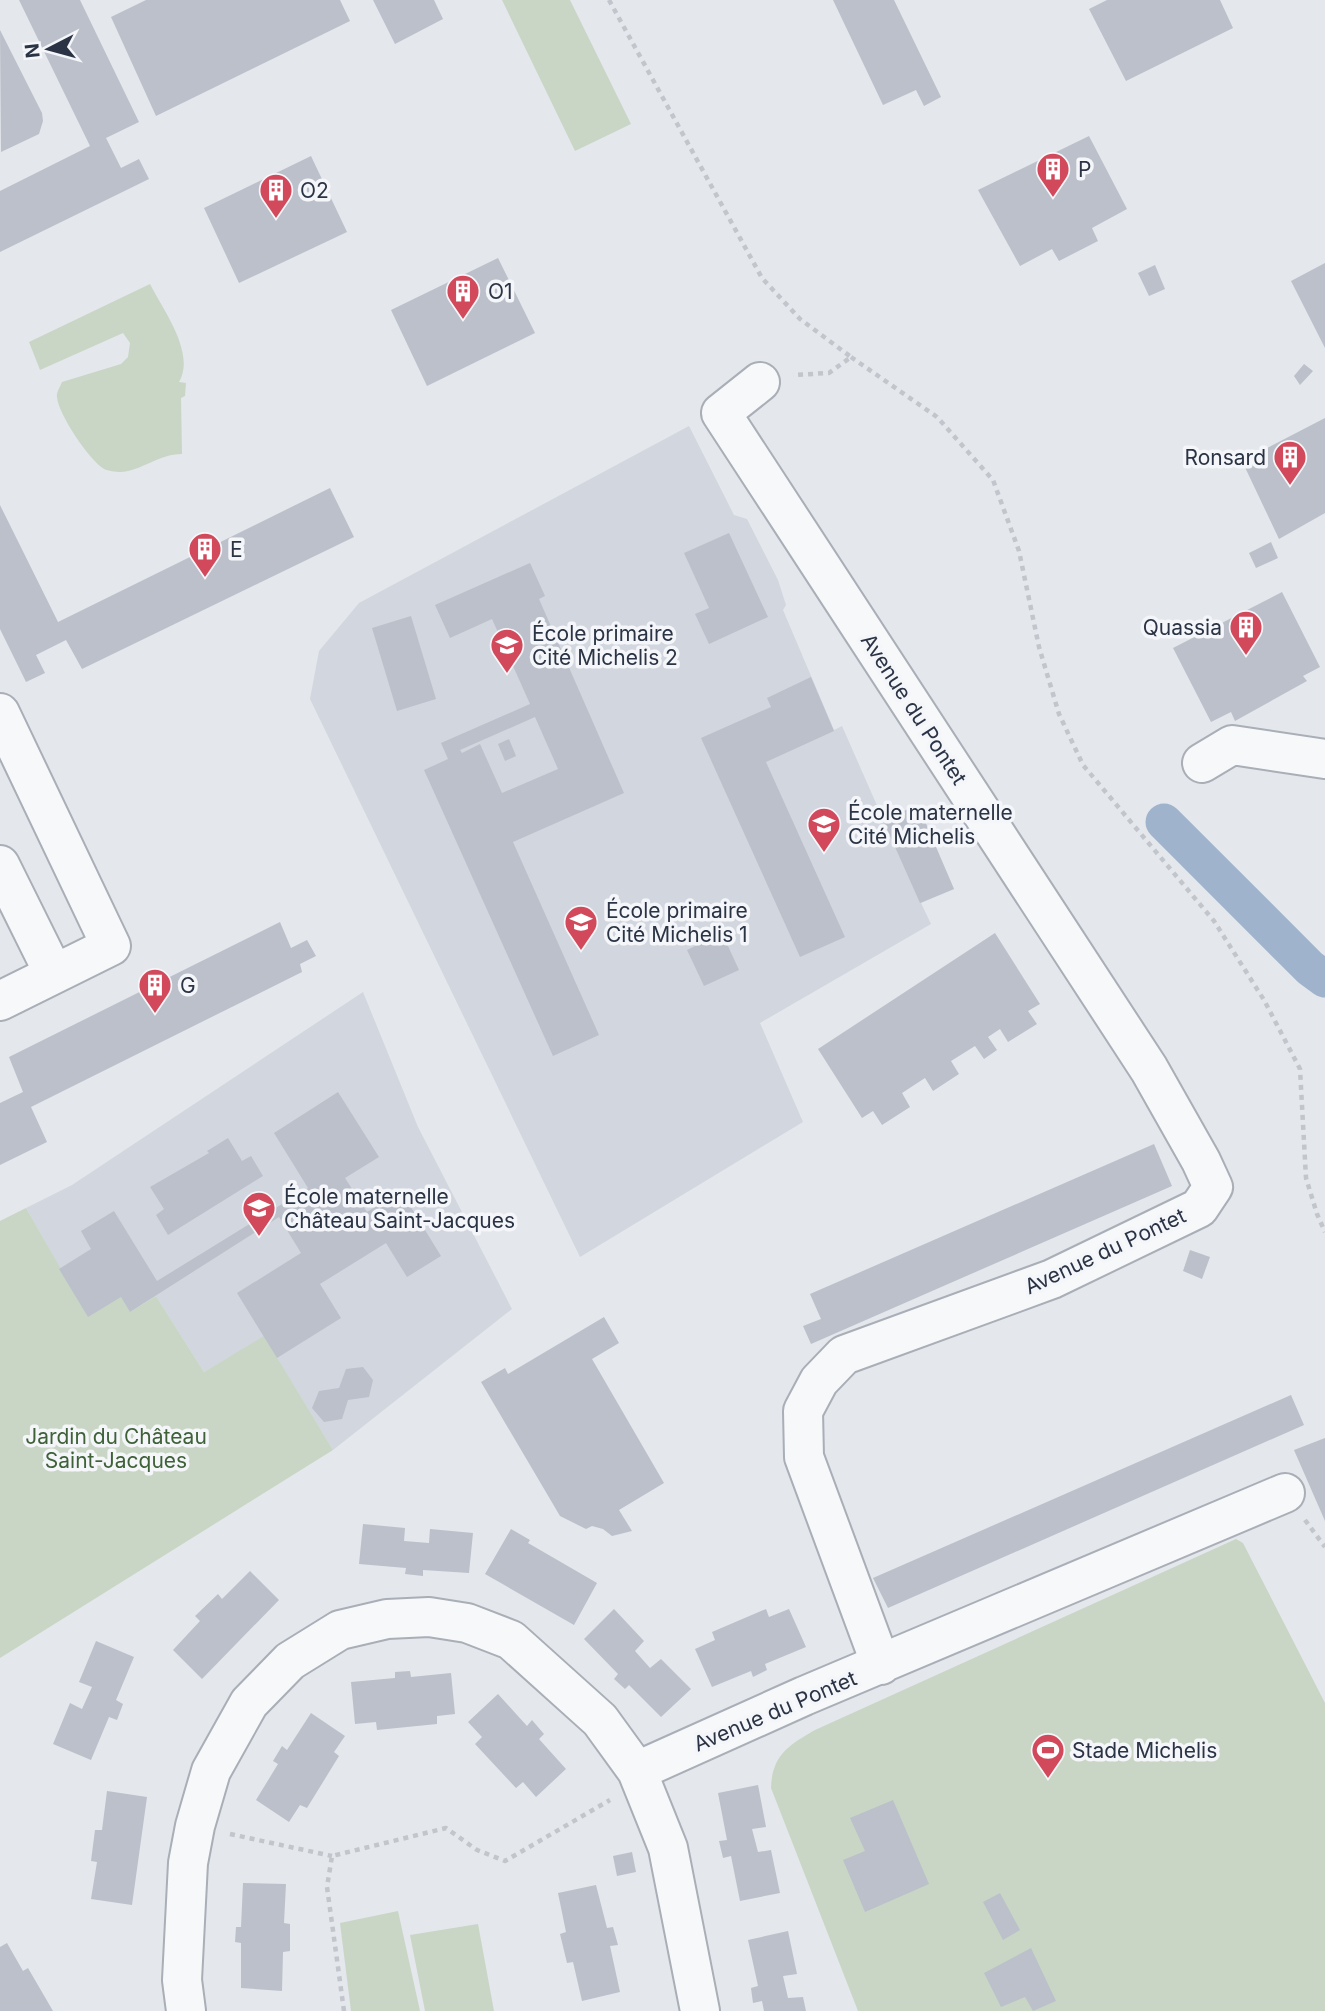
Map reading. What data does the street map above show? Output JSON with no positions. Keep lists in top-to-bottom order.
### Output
{
  "streets": {
    "street": ["Avenue du Pontet"]
  },
  "parks": ["Jardin du Château Saint-Jacques"],
  "places": {
    "building": [
      "P",
      "O2",
      "O1",
      "Ronsard",
      "E",
      "Quassia",
      "G"
    ],
    "school or university": [
      "École primaire Cité Michelis 2",
      "École maternelle Cité Michelis",
      "École primaire Cité Michelis 1",
      "École maternelle Château Saint-Jacques"
    ],
    "sports": ["Stade Michelis"]
  },
  "north": "left"
}
